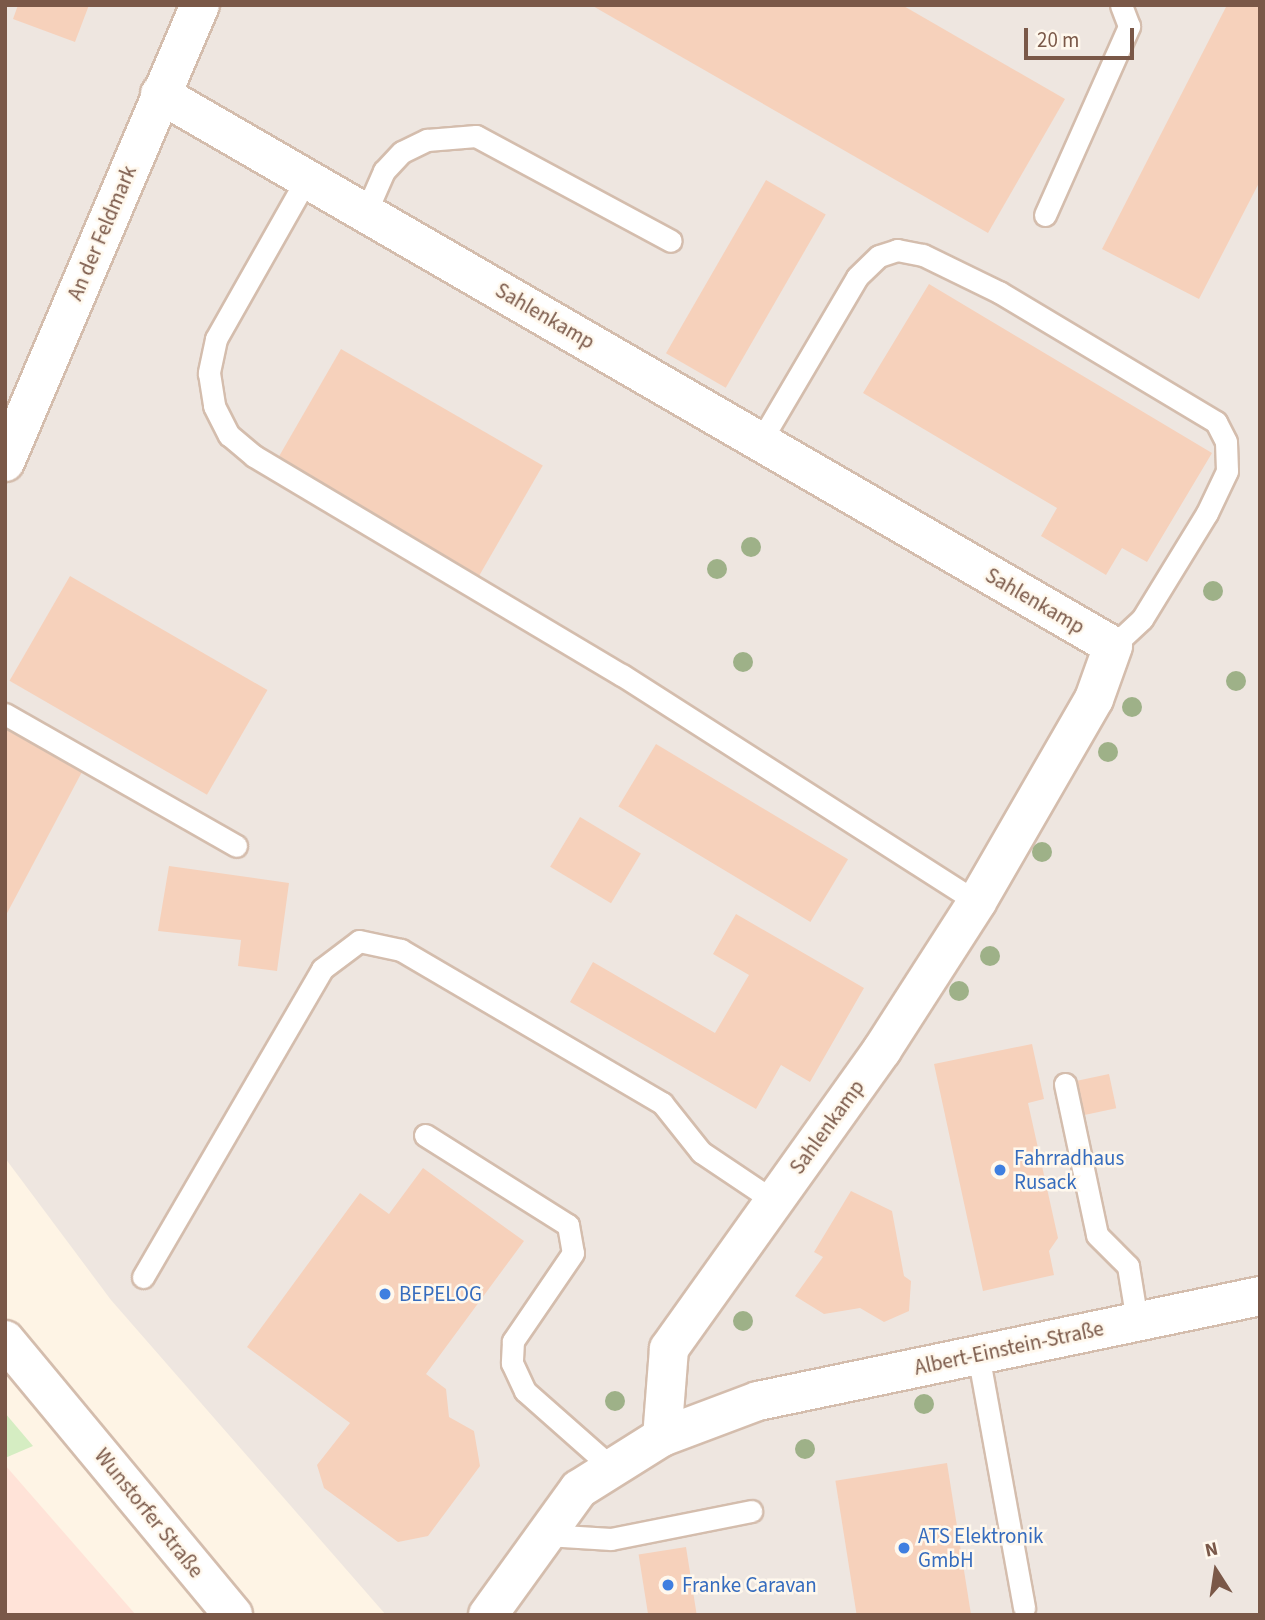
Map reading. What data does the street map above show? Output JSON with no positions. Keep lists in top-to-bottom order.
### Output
{
  "streets": {
    "street": [
      "An der Feldmark",
      "Sahlenkamp",
      "Albert-Einstein-Straße",
      "Wunstorfer Straße"
    ]
  },
  "crossings": [
    ["An der Feldmark", "Sahlenkamp"],
    ["Sahlenkamp", "Albert-Einstein-Straße"]
  ],
  "places": [
    "Fahrradhaus Rusack",
    "BEPELOG",
    "ATS Elektronik GmbH",
    "Franke Caravan"
  ],
  "scale_bar": "20 m",
  "north": "top"
}
